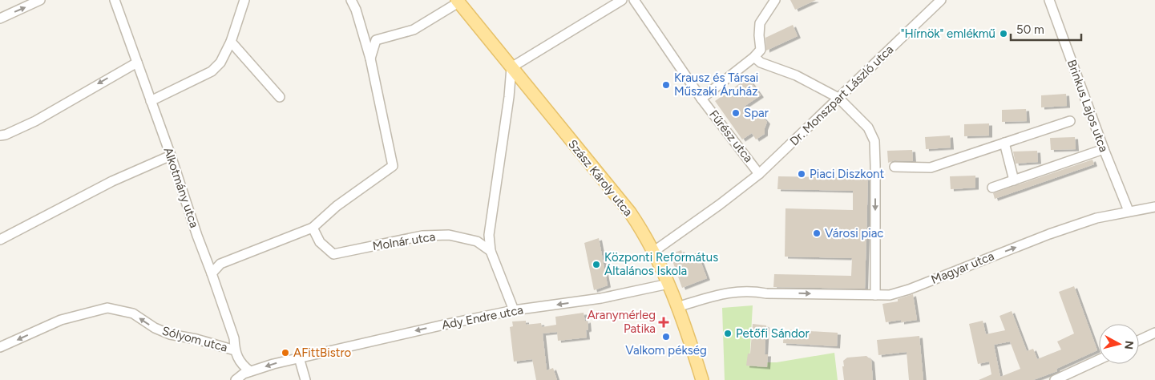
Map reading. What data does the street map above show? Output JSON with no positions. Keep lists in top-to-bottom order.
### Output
{
  "streets": {
    "main road": ["Szász Károly utca"],
    "street": [
      "Dr. Monszpart László utca",
      "Brinkus Lajos utca",
      "Fűrész utca",
      "Alkotmány utca",
      "Molnár utca",
      "Magyar utca",
      "Ady Endre utca",
      "Sólyom utca"
    ]
  },
  "crossings": [
    ["Dr. Monszpart László utca", "Fűrész utca"],
    ["Dr. Monszpart László utca", "Szász Károly utca"],
    ["Brinkus Lajos utca", "Magyar utca"],
    ["Szász Károly utca", "Magyar utca"],
    ["Szász Károly utca", "Ady Endre utca"],
    ["Alkotmány utca", "Ady Endre utca"],
    ["Alkotmány utca", "Sólyom utca"]
  ],
  "one_way": ["Magyar utca", "Ady Endre utca", "Sólyom utca"],
  "places": {
    "other": [
      "\"Hírnök\" emlékmű",
      "Krausz és Társai Műszaki Áruház",
      "Spar",
      "Piaci Diszkont",
      "Városi piac",
      "Központi Református Általános Iskola",
      "Petőfi Sándor",
      "Valkom pékség",
      "AFittBistro"
    ],
    "health": ["Aranymérleg Patika"]
  },
  "scale_bar": "50 m",
  "north": "right"
}
